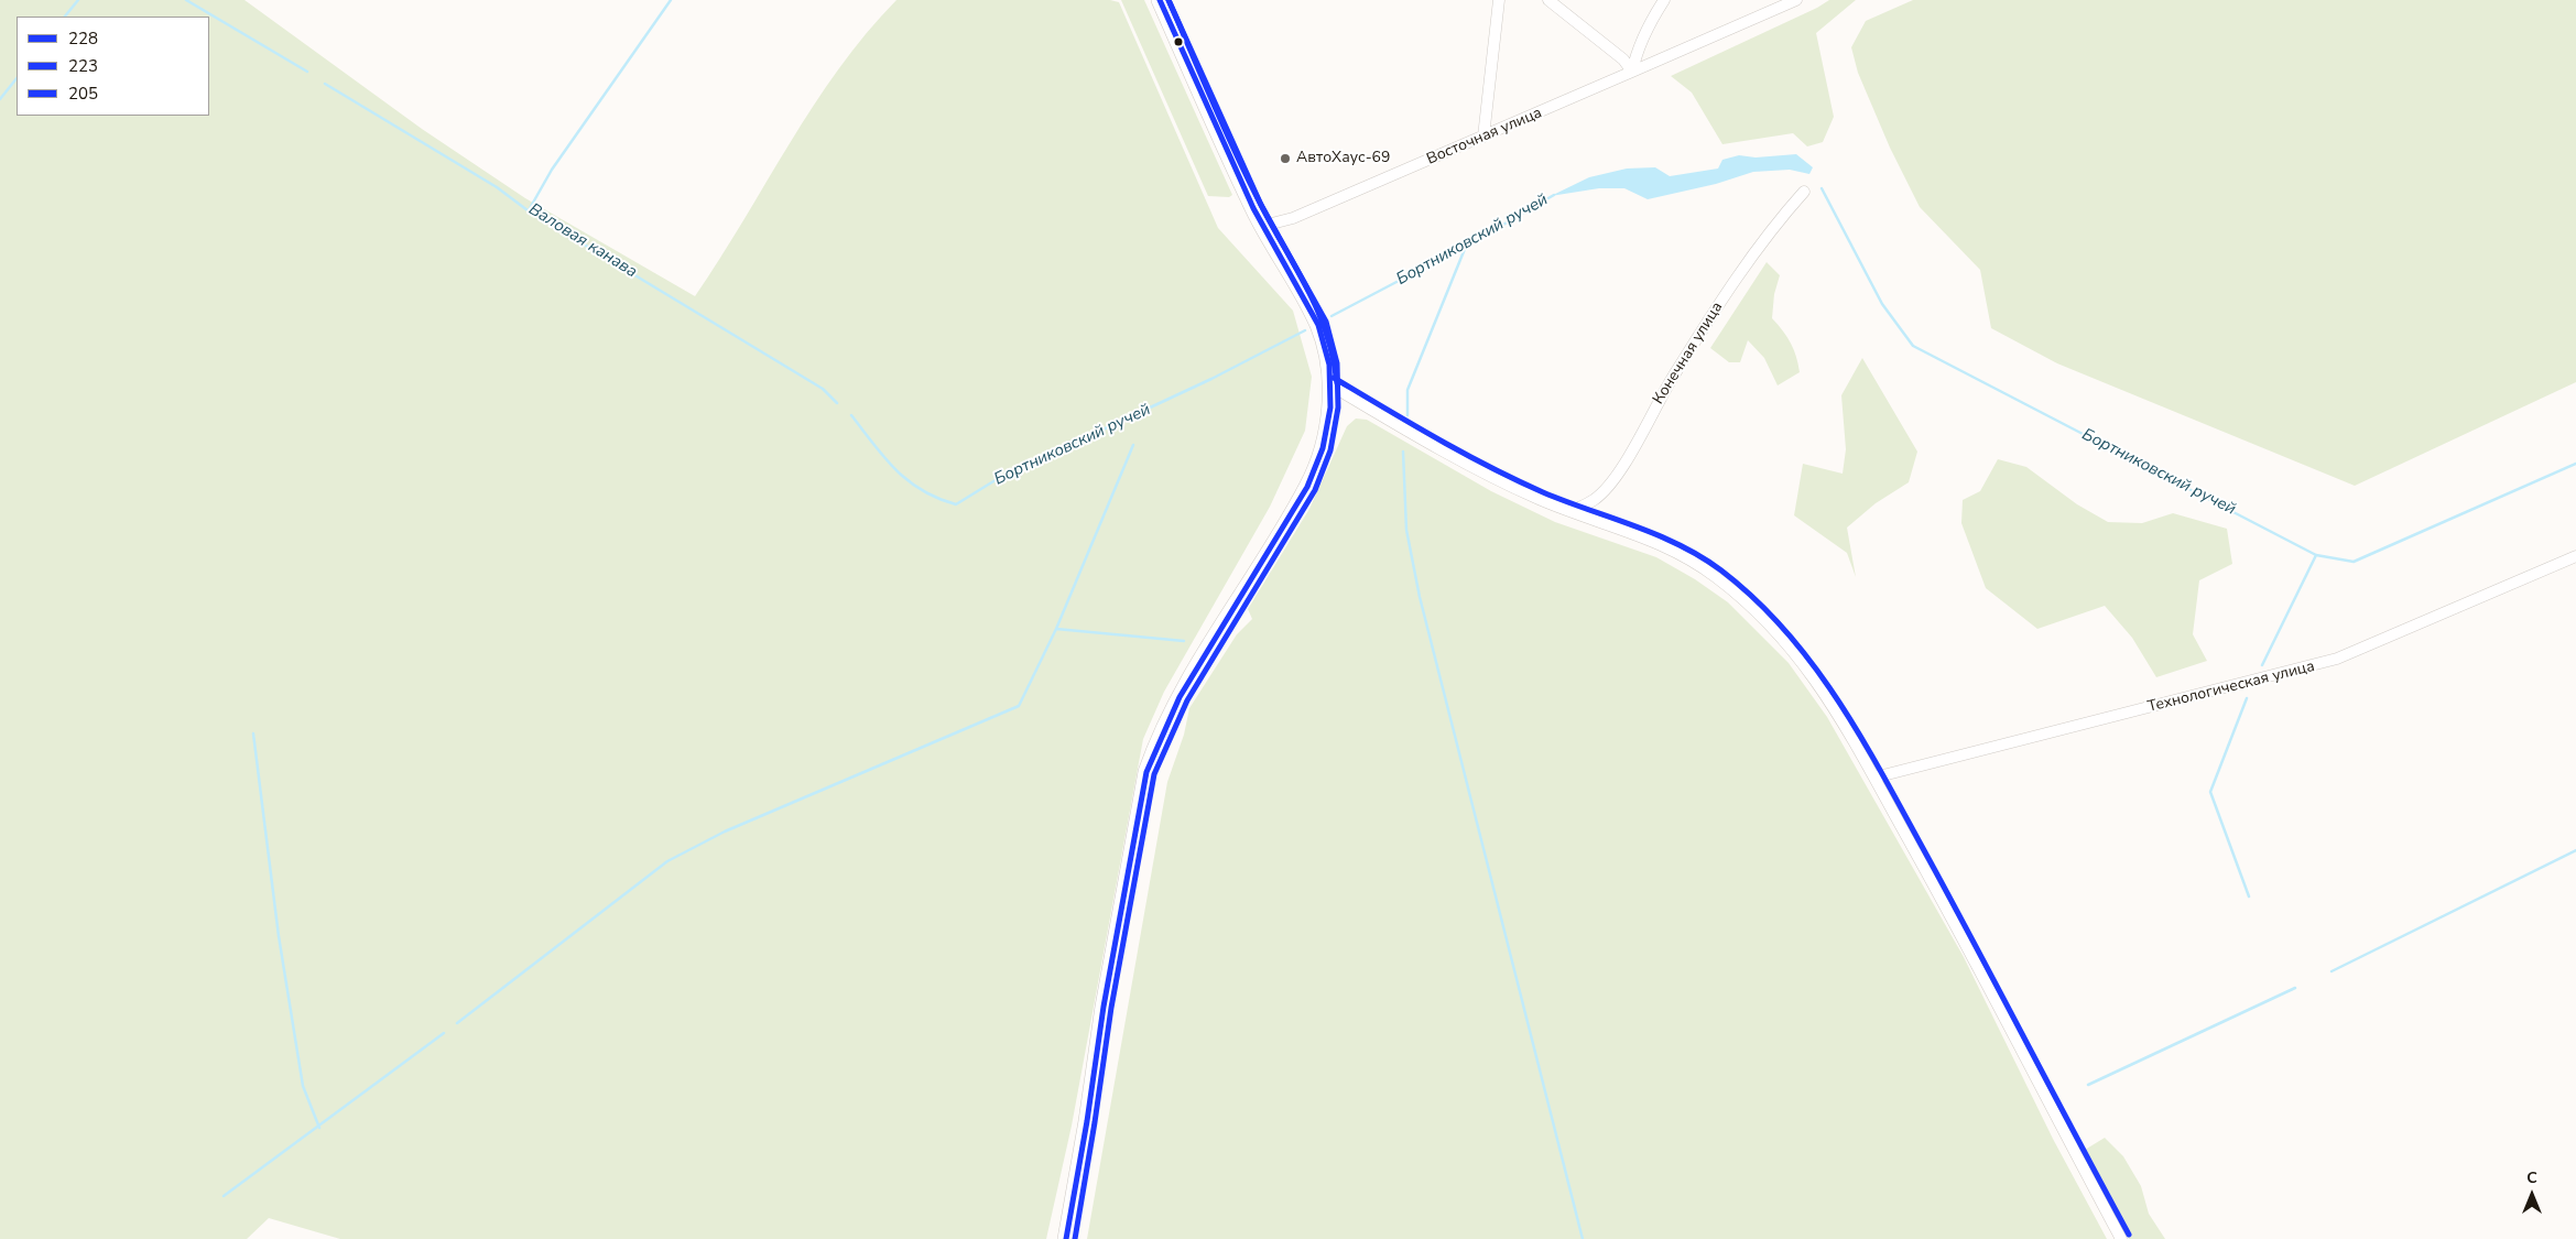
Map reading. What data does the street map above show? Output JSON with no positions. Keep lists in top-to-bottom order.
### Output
{
  "streets": {
    "street": ["Восточная улица", "Конечная улица", "Технологическая улица"]
  },
  "water": ["Бортниковский ручей", "Валовая канава"],
  "places": ["АвтоХаус-69"],
  "lines": ["transit line 228", "transit line 223", "transit line 205"],
  "legend": ["228", "223", "205"],
  "north": "top"
}
